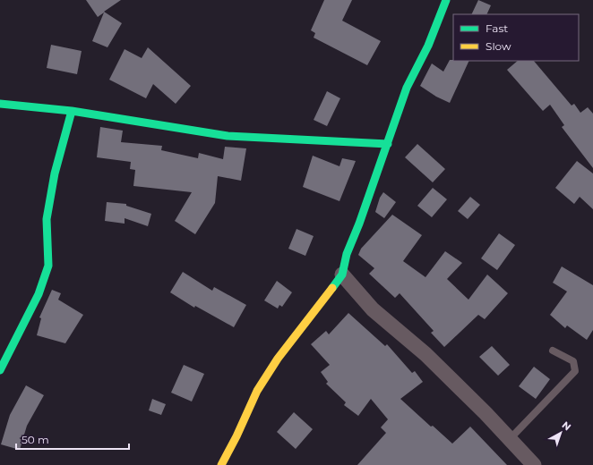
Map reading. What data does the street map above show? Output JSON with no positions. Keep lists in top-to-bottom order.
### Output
{
  "legend": ["Fast", "Slow"],
  "scale_bar": "50 m",
  "north": "top right"
}
